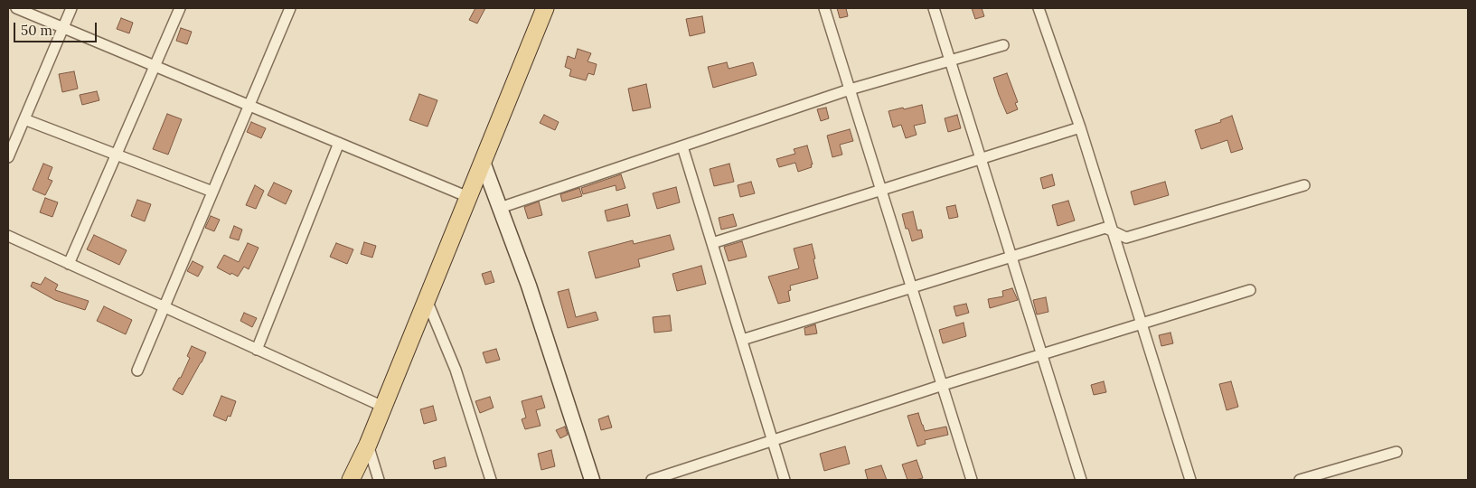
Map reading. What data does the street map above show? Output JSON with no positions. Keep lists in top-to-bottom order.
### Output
{
  "scale_bar": "50 m"
}
